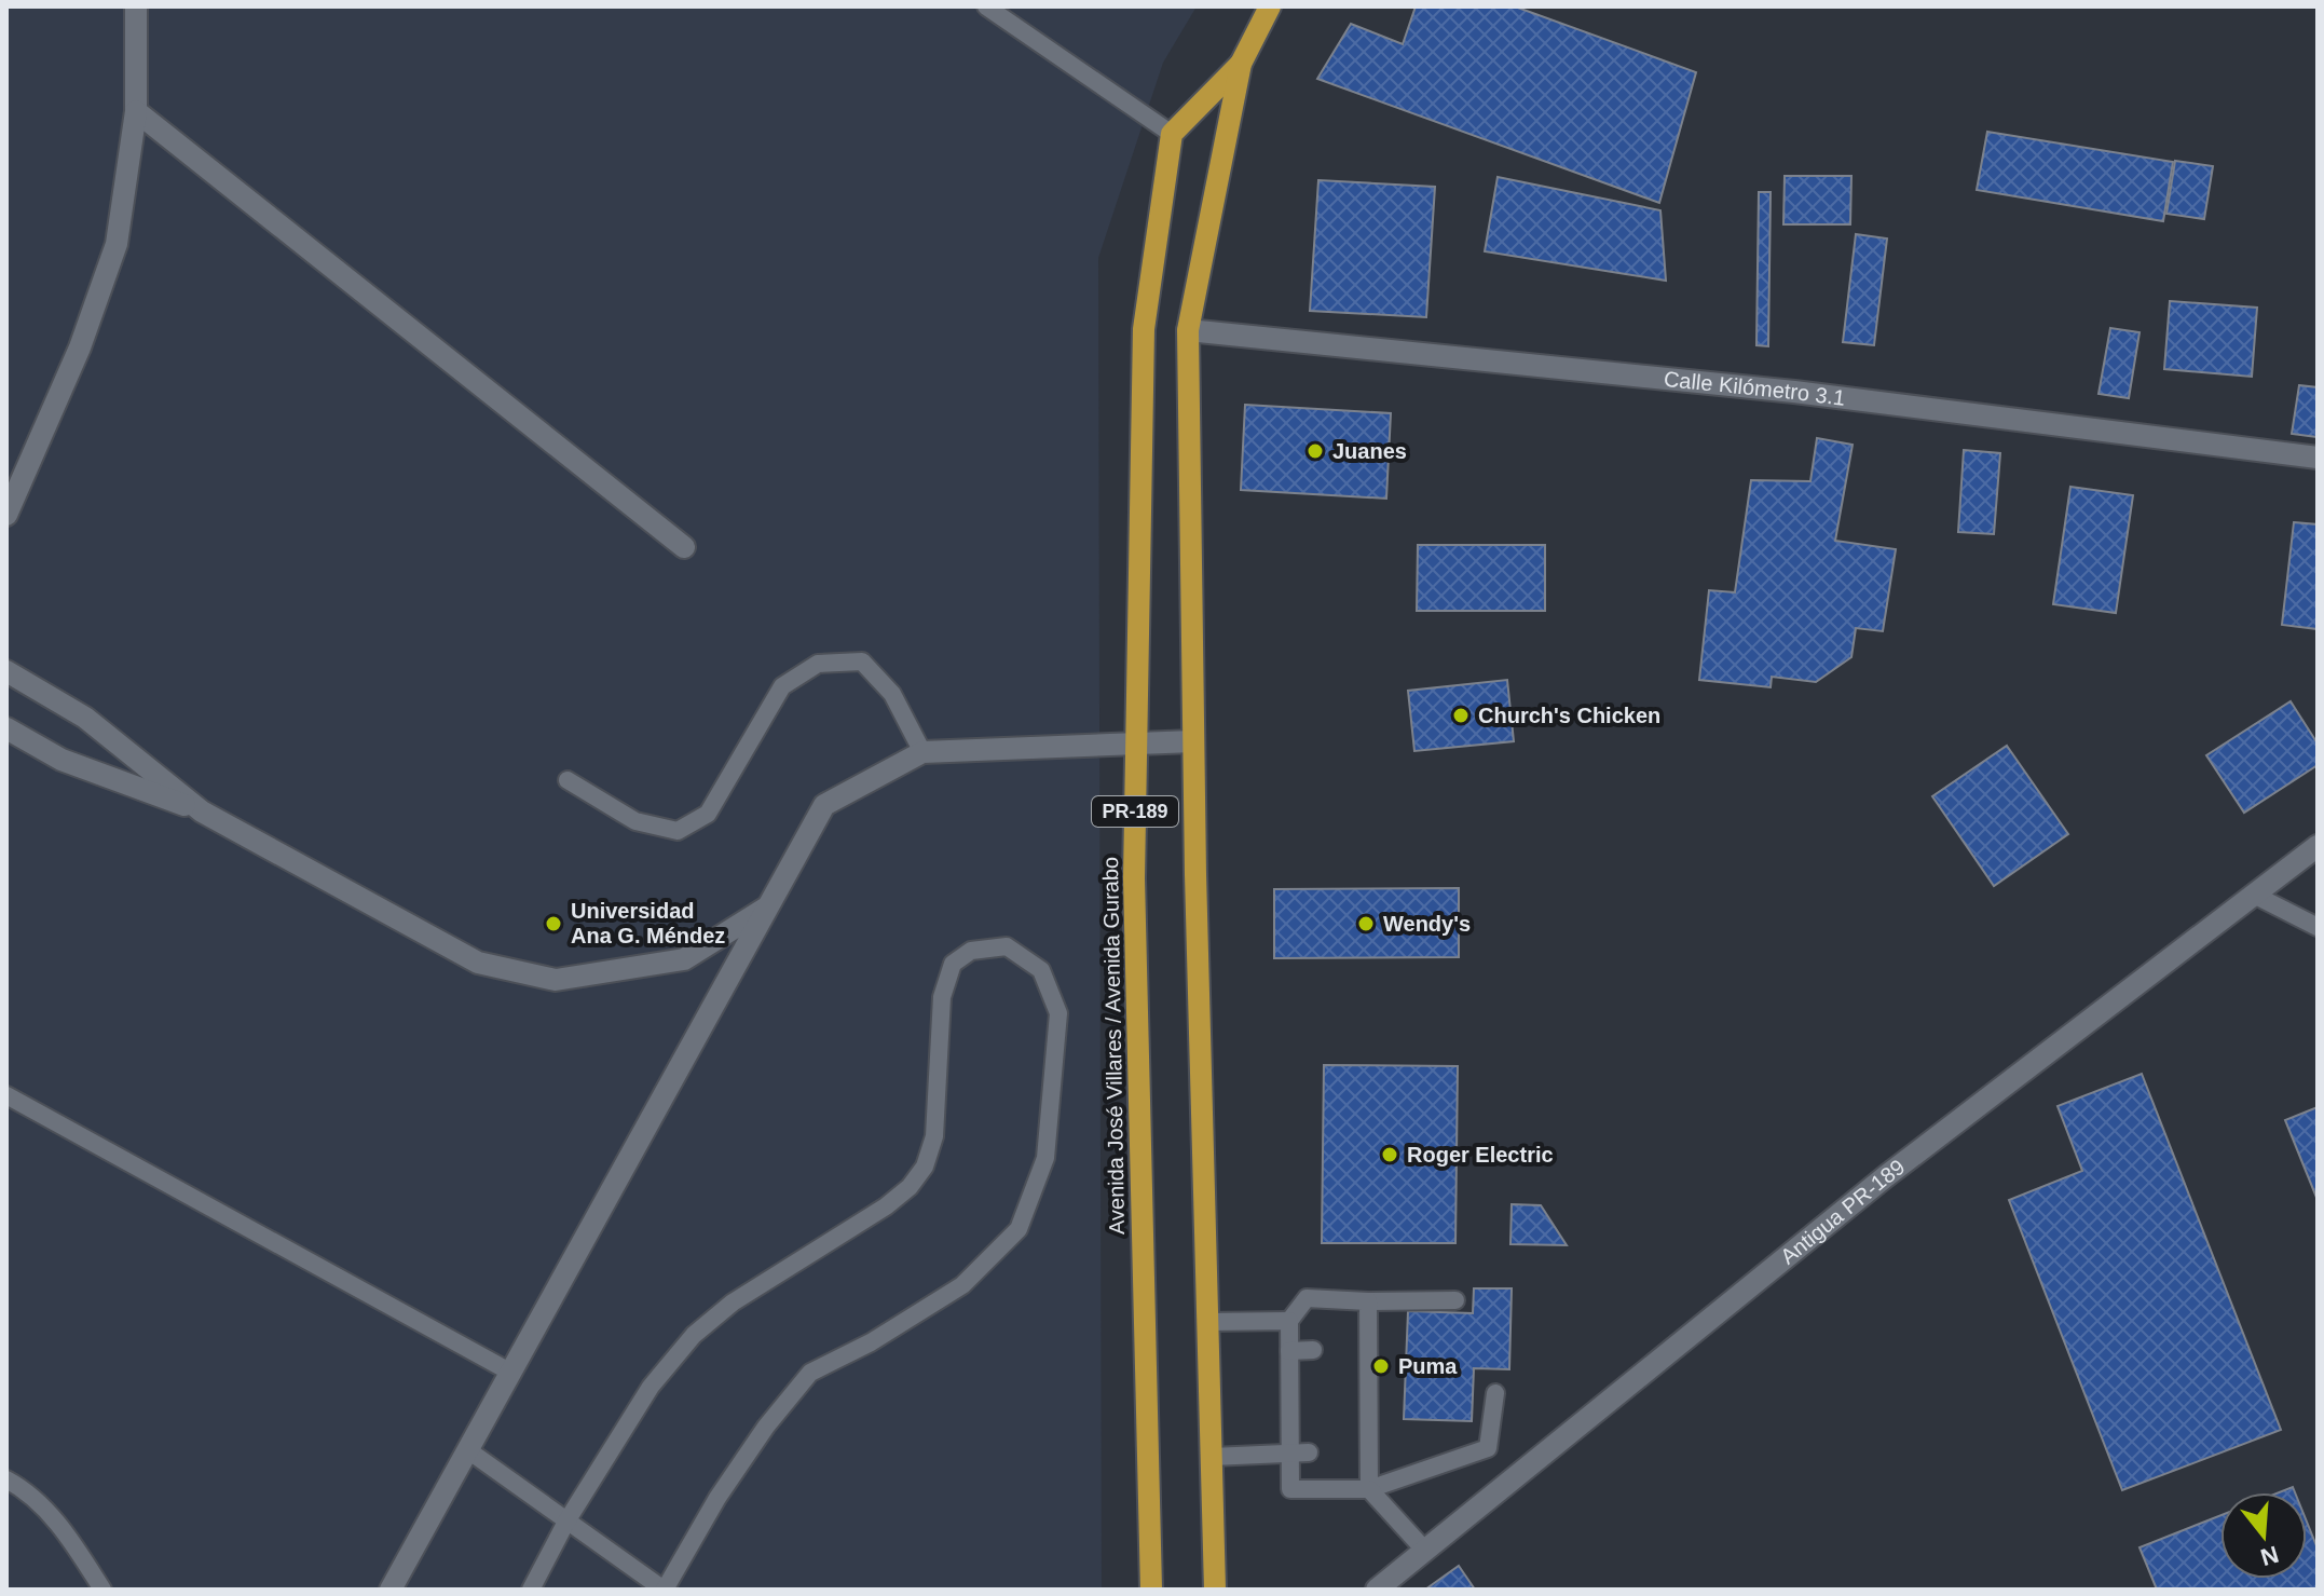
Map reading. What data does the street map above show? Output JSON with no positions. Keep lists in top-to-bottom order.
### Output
{
  "streets": {
    "main road": ["PR-189", "Avenida José Villares / Avenida Gurabo"],
    "street": ["Calle Kilómetro 3.1", "Antigua PR-189"]
  },
  "crossings": [
    ["Calle Kilómetro 3.1", "PR-189"],
    ["PR-189", "Avenida José Villares / Avenida Gurabo"]
  ],
  "places": [
    "Juanes",
    "Church's Chicken",
    "Universidad Ana G. Méndez",
    "Wendy's",
    "Roger Electric",
    "Puma"
  ],
  "north": "bottom"
}
